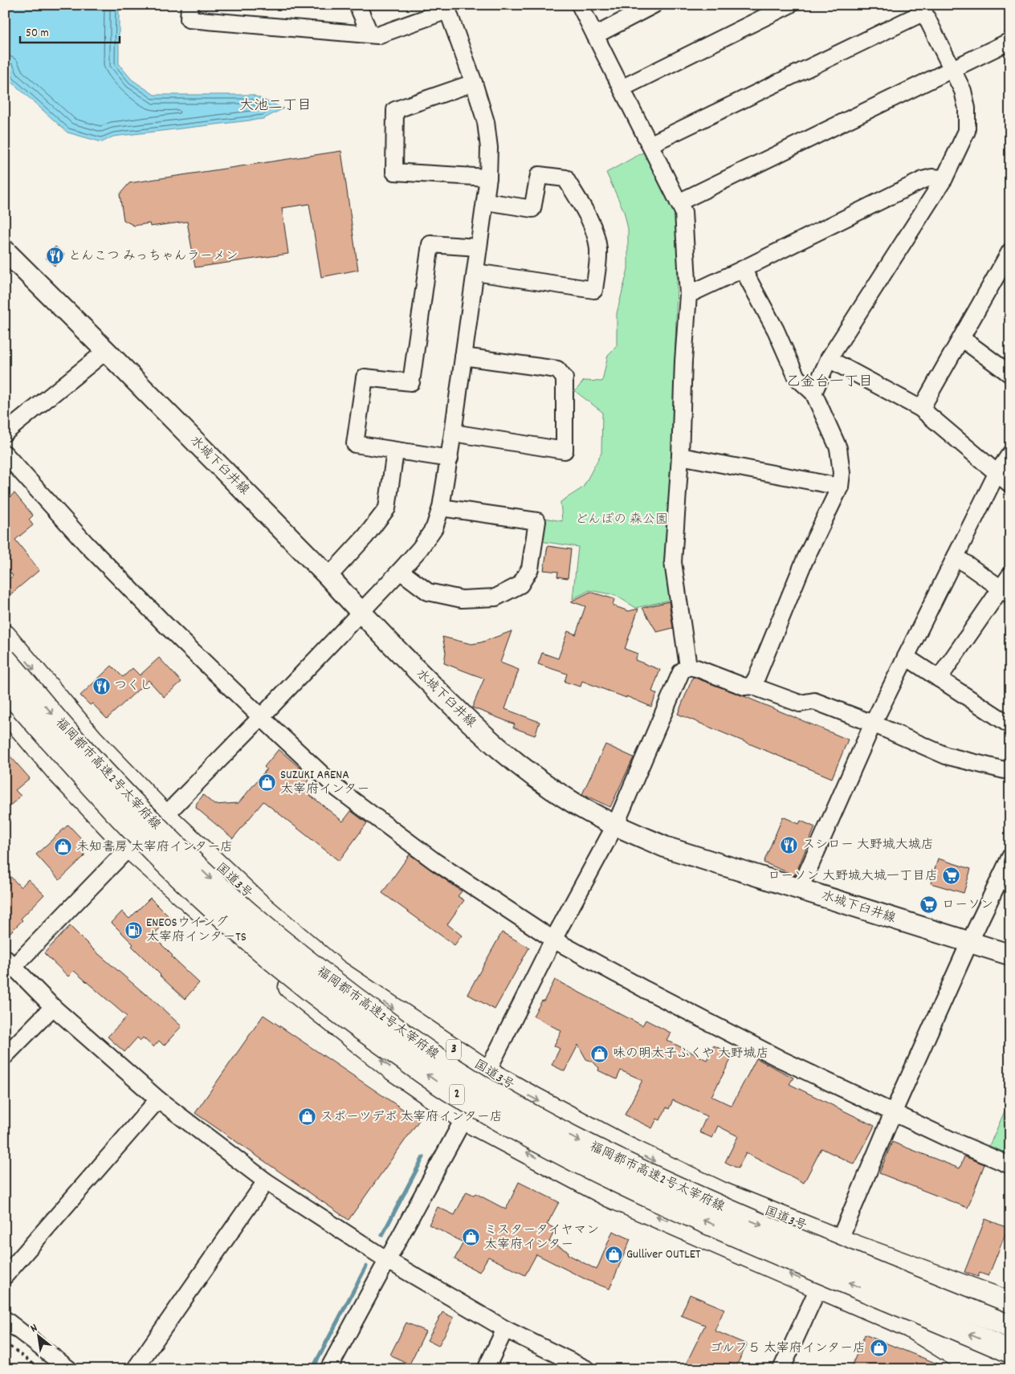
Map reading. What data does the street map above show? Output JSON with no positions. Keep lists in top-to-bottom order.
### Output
{
  "streets": {
    "highway": [
      "福岡都市高速2号太宰府線",
      "国道3号",
      "3",
      "2"
    ],
    "main road": ["水城下臼井線"]
  },
  "districts": ["大池二丁目", "乙金台一丁目"],
  "parks": ["どんぽの 森公園"],
  "places": {
    "restaurant": ["とんこつ みっちゃんラーメン", "つくし", "スシロー 大野城大城店"],
    "shop": [
      "SUZUKI ARENA 太宰府インター",
      "未知書房 太宰府インター店",
      "味の明太子ふくや 大野城店",
      "スポーツデポ 太宰府インター店",
      "ミスタータイヤマン 太宰府インター",
      "Gulliver OUTLET",
      "ゴルフ５ 太宰府インター店"
    ],
    "supermarket": ["ローソン 大野城大城一丁目店", "ローソン"],
    "fuel station": ["ENEOSウイング 太宰府インターTS"]
  },
  "scale_bar": "50 m",
  "north": "top left"
}
